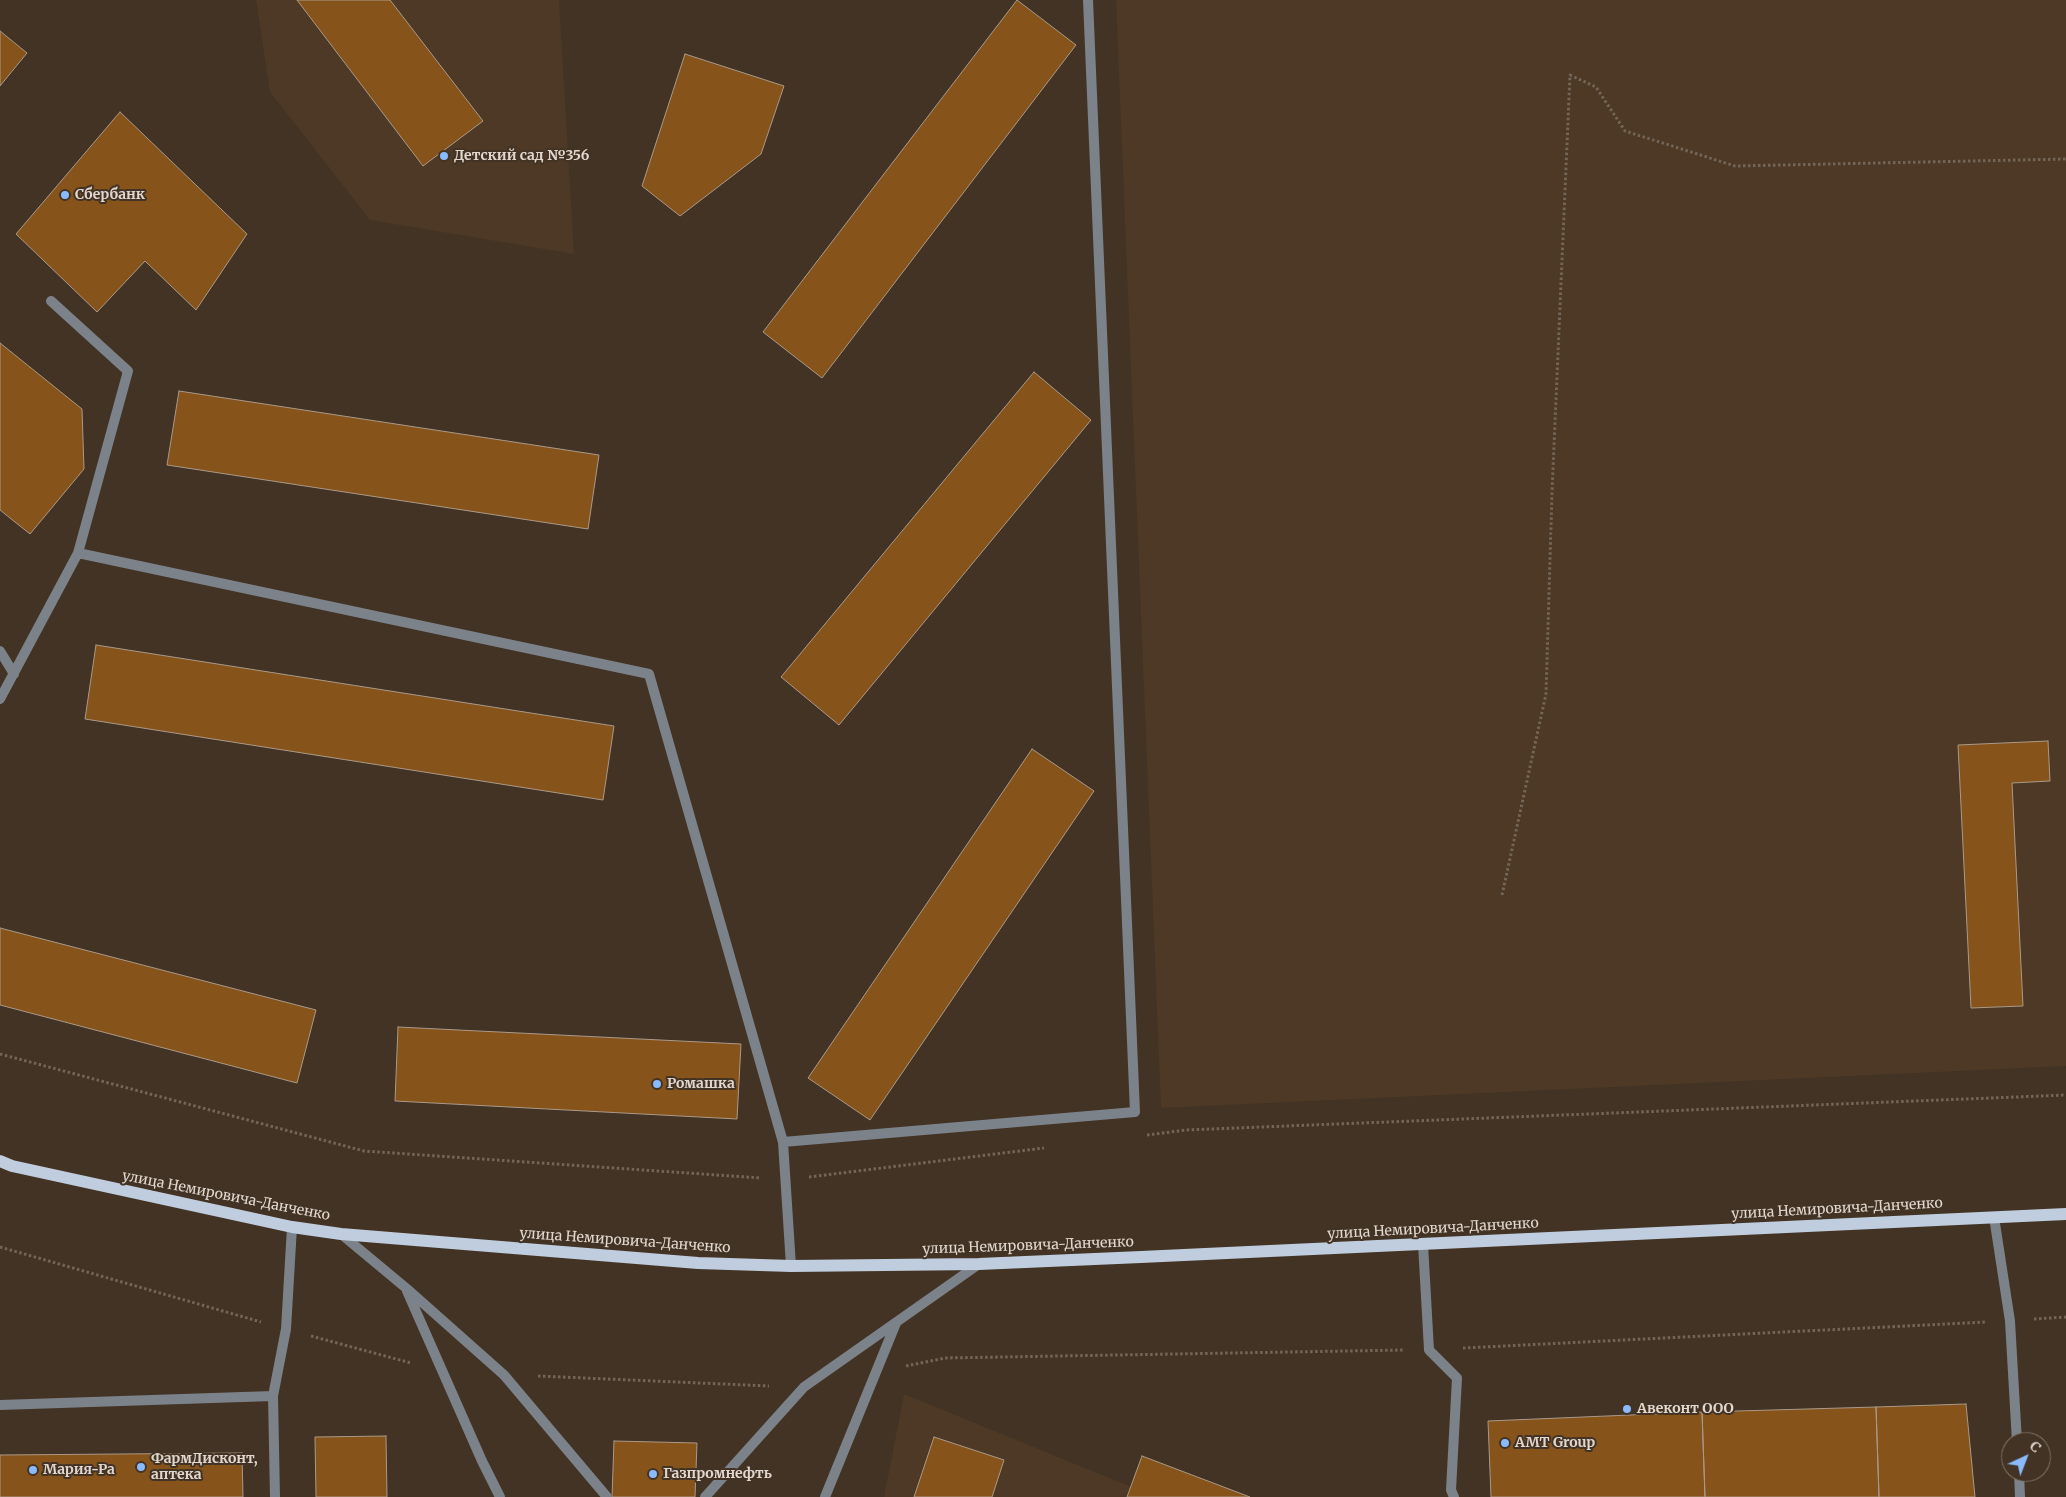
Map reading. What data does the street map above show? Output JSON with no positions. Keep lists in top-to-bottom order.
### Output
{
  "streets": {
    "main road": ["улица Немировича-Данченко"]
  },
  "places": [
    "Детский сад №356",
    "Сбербанк",
    "Ромашка",
    "Авеконт ООО",
    "АМТ Group",
    "ФармДисконт, аптека",
    "Мария-Ра",
    "Газпромнефть"
  ],
  "north": "top right"
}
